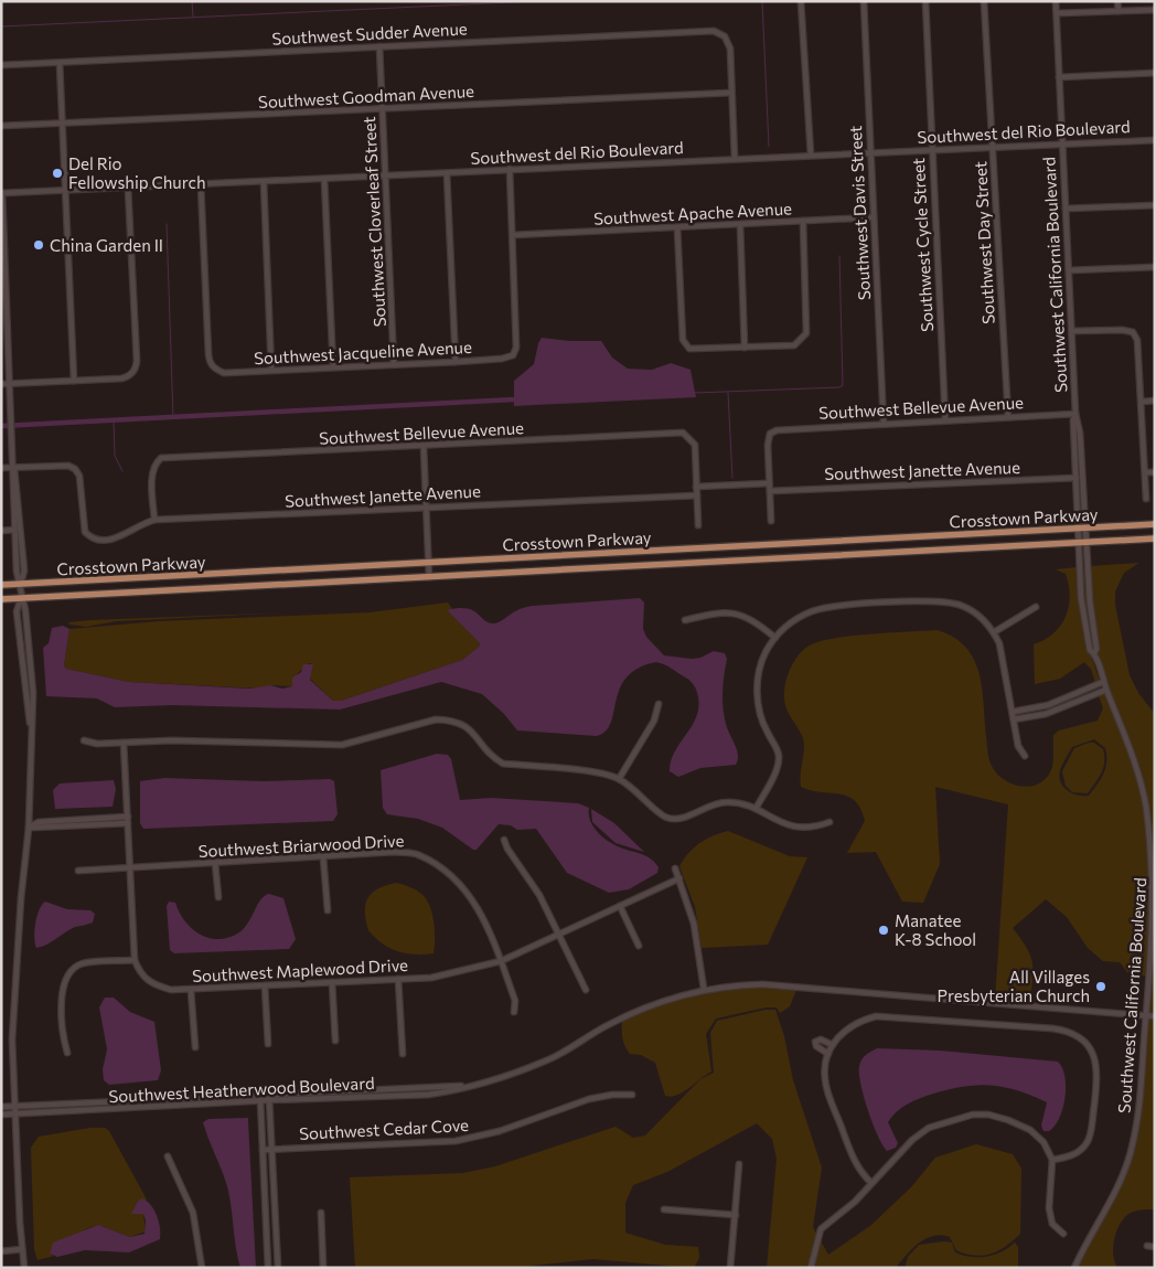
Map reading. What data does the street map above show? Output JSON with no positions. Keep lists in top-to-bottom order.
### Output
{
  "streets": {
    "main road": ["Crosstown Parkway"],
    "street": [
      "Southwest Sudder Avenue",
      "Southwest Goodman Avenue",
      "Southwest del Rio Boulevard",
      "Southwest Apache Avenue",
      "Southwest Davis Street",
      "Southwest Cloverleaf Street",
      "Southwest Day Street",
      "Southwest Cycle Street",
      "Southwest California Boulevard",
      "Southwest Jacqueline Avenue",
      "Southwest Bellevue Avenue",
      "Southwest Janette Avenue",
      "Southwest Briarwood Drive",
      "Southwest Maplewood Drive",
      "Southwest Heatherwood Boulevard",
      "Southwest Cedar Cove"
    ]
  },
  "crossings": [
    ["Southwest Sudder Avenue", "Southwest Goodman Avenue"],
    ["Southwest Sudder Avenue", "Southwest Cloverleaf Street"],
    ["Southwest Goodman Avenue", "Southwest Cloverleaf Street"],
    ["Southwest del Rio Boulevard", "Southwest Davis Street"],
    ["Southwest del Rio Boulevard", "Southwest Cloverleaf Street"],
    ["Southwest del Rio Boulevard", "Southwest Day Street"],
    ["Southwest del Rio Boulevard", "Southwest Cycle Street"],
    ["Southwest del Rio Boulevard", "Southwest California Boulevard"],
    ["Southwest del Rio Boulevard", "Southwest Jacqueline Avenue"],
    ["Southwest Apache Avenue", "Southwest Davis Street"],
    ["Southwest Apache Avenue", "Southwest Jacqueline Avenue"],
    ["Southwest Davis Street", "Southwest Bellevue Avenue"],
    ["Southwest Cloverleaf Street", "Southwest Jacqueline Avenue"],
    ["Southwest Day Street", "Southwest Bellevue Avenue"],
    ["Southwest Cycle Street", "Southwest Bellevue Avenue"],
    ["Southwest California Boulevard", "Southwest Bellevue Avenue"],
    ["Southwest California Boulevard", "Southwest Janette Avenue"],
    ["Southwest California Boulevard", "Crosstown Parkway"],
    ["Southwest California Boulevard", "Southwest Heatherwood Boulevard"],
    ["Southwest Bellevue Avenue", "Southwest Janette Avenue"],
    ["Southwest Briarwood Drive", "Southwest Maplewood Drive"]
  ],
  "places": [
    "Del Rio Fellowship Church",
    "China Garden II",
    "Manatee K-8 School",
    "All Villages Presbyterian Church"
  ]
}
